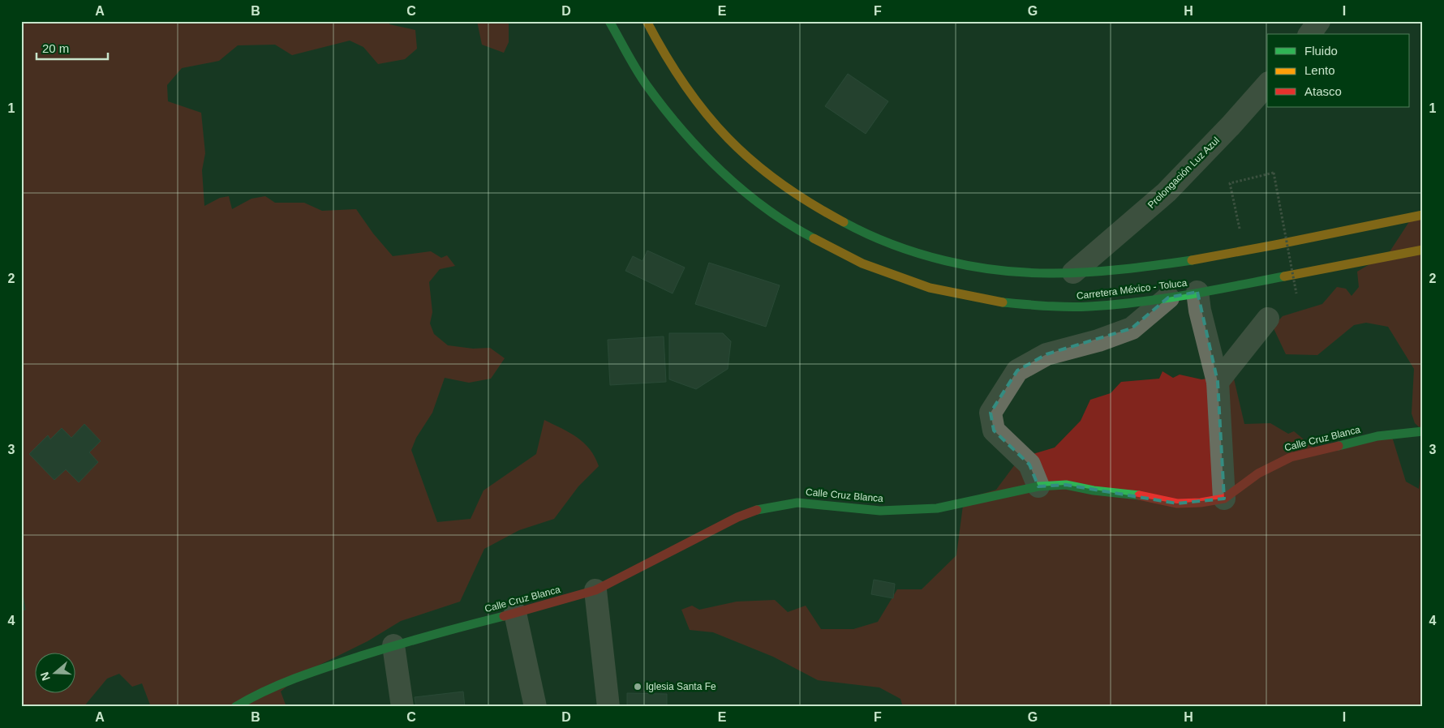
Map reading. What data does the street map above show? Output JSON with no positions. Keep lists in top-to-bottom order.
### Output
{
  "streets": {
    "main road": ["Carretera México - Toluca", "Calle Cruz Blanca"],
    "street": ["Prolongación Luz Azul"]
  },
  "crossings": [
    ["Prolongación Luz Azul", "Carretera México - Toluca"]
  ],
  "places": ["Iglesia Santa Fe"],
  "legend": ["Fluido", "Lento", "Atasco"],
  "scale_bar": "20 m",
  "north": "left",
  "grid": {
    "columns": [
      "A",
      "B",
      "C",
      "D",
      "E",
      "F",
      "G",
      "H",
      "I"
    ],
    "rows": [
      "1",
      "2",
      "3",
      "4"
    ]
  }
}
